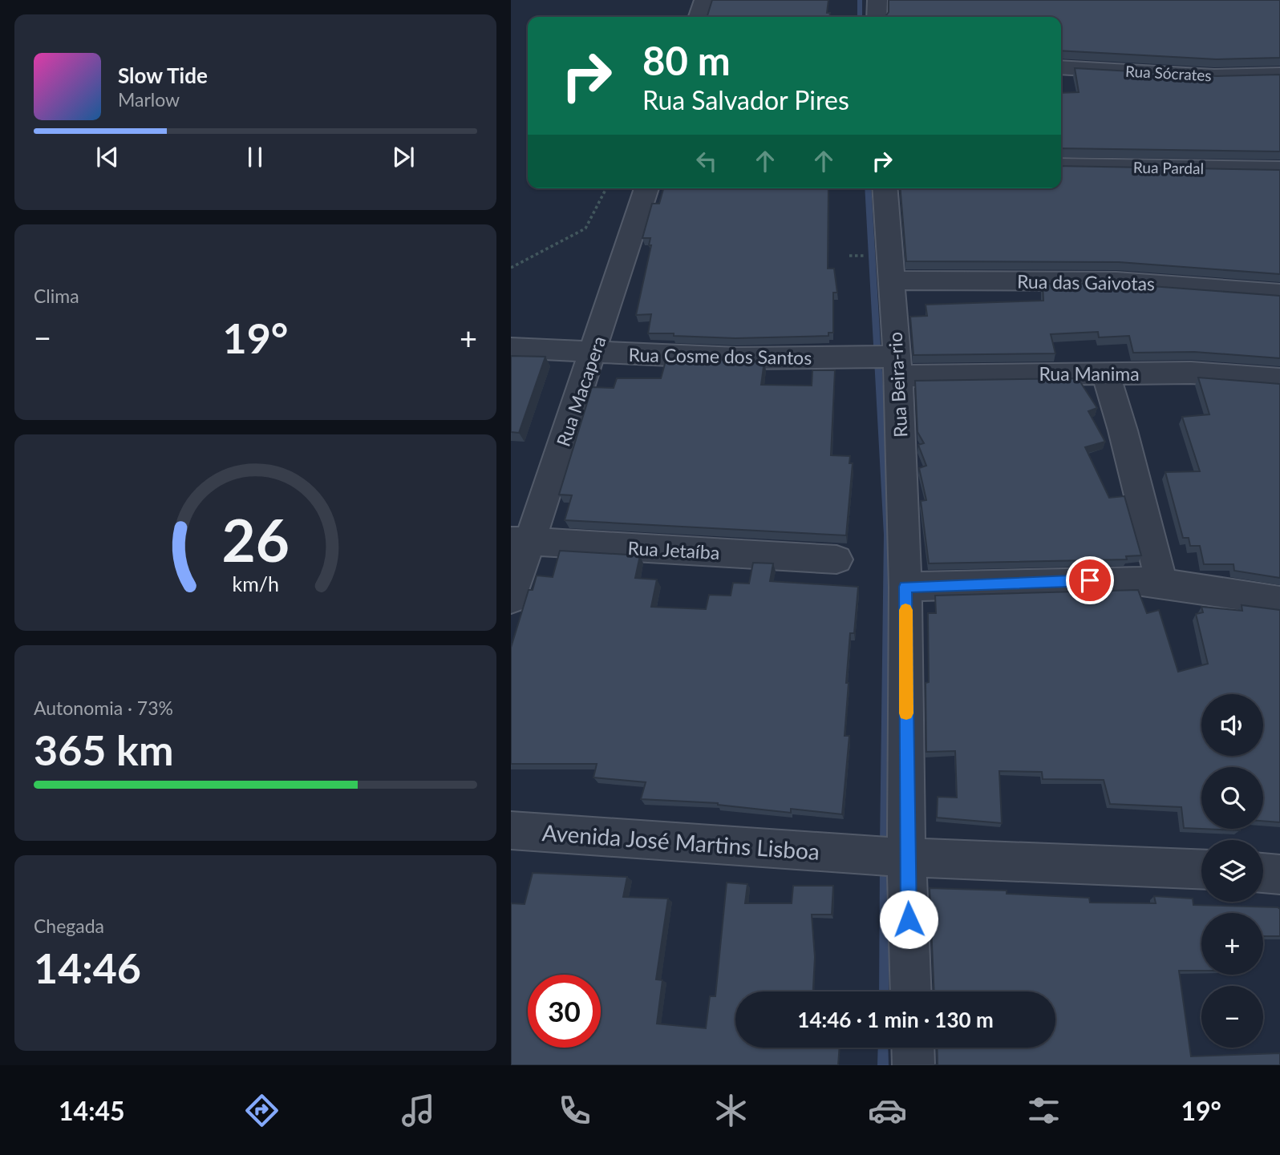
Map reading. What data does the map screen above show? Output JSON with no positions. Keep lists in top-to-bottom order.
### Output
{
  "streets": {
    "street": [
      "Rua Sócrates",
      "Rua Pardal",
      "Rua das Gaivotas",
      "Rua Cosme dos Santos",
      "Rua Manima",
      "Rua Beira-rio",
      "Rua Macapera",
      "Rua Jetaíba",
      "Avenida José Martins Lisboa"
    ]
  },
  "crossings": [
    ["Rua das Gaivotas", "Rua Beira-rio"],
    ["Rua Cosme dos Santos", "Rua Manima"],
    ["Rua Cosme dos Santos", "Rua Beira-rio"],
    ["Rua Cosme dos Santos", "Rua Macapera"],
    ["Rua Manima", "Rua Beira-rio"],
    ["Rua Beira-rio", "Avenida José Martins Lisboa"],
    ["Rua Macapera", "Rua Jetaíba"]
  ],
  "page": {
    "turn": ["80 m", "Rua Salvador Pires"],
    "song": ["Slow Tide", "Marlow"],
    "tile": [
      "Clima",
      ["Autonomia · 73%", "365 km"],
      ["Chegada", "14:46"]
    ],
    "heat": ["−", "19°", "+"],
    "map_buttons": ["+", "−"],
    "limit": "30",
    "trip": "14:46 · 1 min · 130 m",
    "tabs": ["14:45", "19°"],
    "gauge": ["26", "km/h"]
  }
}
